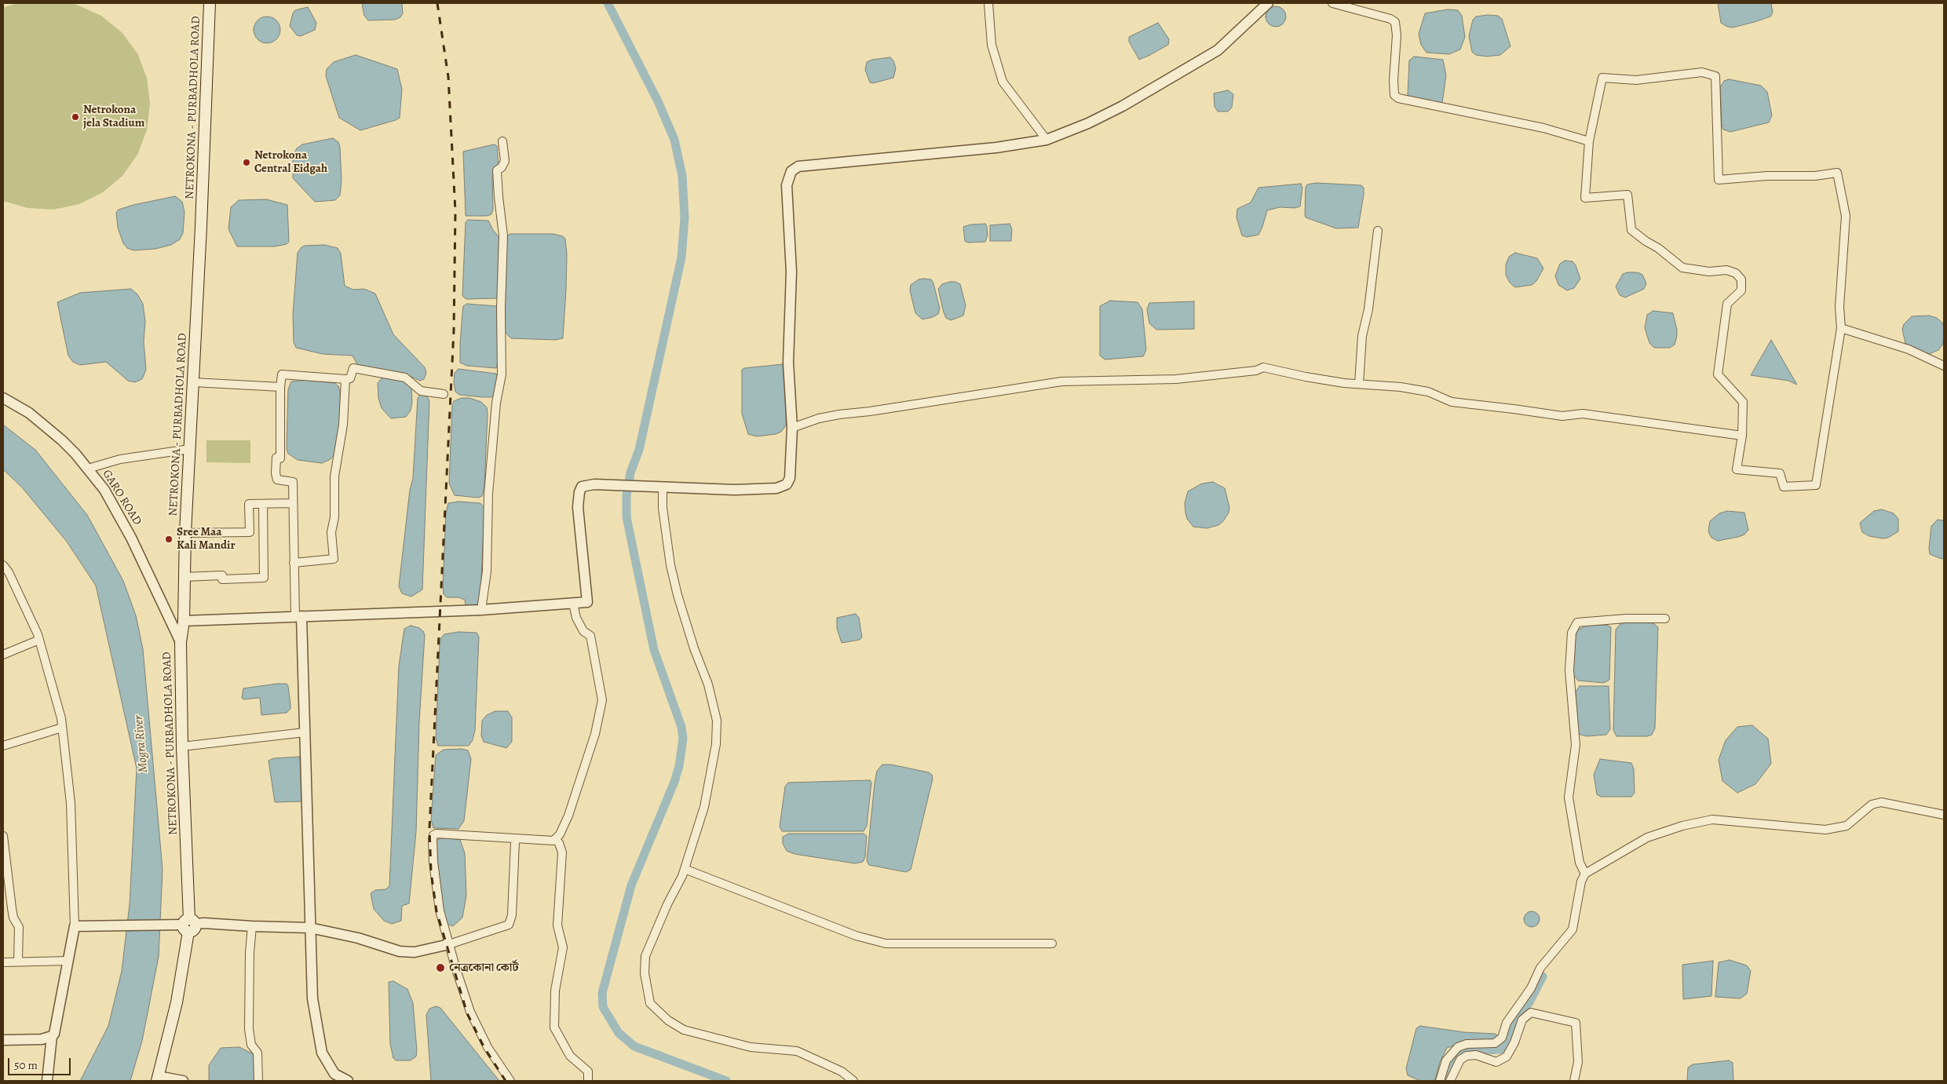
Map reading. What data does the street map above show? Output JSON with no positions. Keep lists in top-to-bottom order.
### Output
{
  "streets": {
    "main road": ["NETROKONA - PURBADHOLA ROAD"],
    "street": ["GARO ROAD"]
  },
  "crossings": [
    ["NETROKONA - PURBADHOLA ROAD", "GARO ROAD"]
  ],
  "water": ["Mogra River"],
  "places": [
    "Netrokona jela Stadium",
    "Netrokona Central Eidgah",
    "Sree Maa Kali Mandir",
    "নেত্রকোনা কোর্ট"
  ],
  "scale_bar": "50 m"
}
